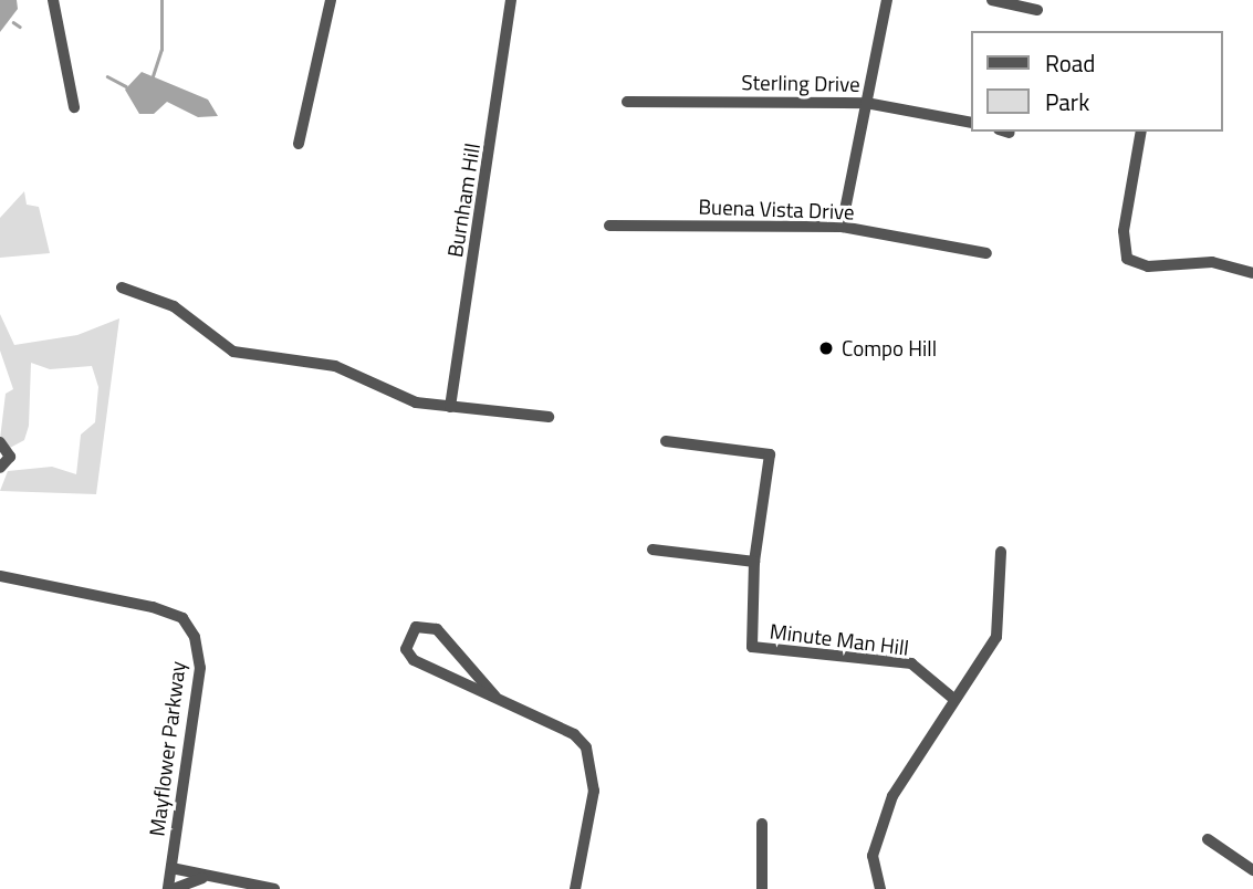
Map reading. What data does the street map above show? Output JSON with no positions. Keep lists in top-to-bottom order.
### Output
{
  "streets": {
    "street": [
      "Sterling Drive",
      "Burnham Hill",
      "Buena Vista Drive",
      "Minute Man Hill",
      "Mayflower Parkway"
    ]
  },
  "places": ["Compo Hill"],
  "legend": ["Road", "Park"]
}
